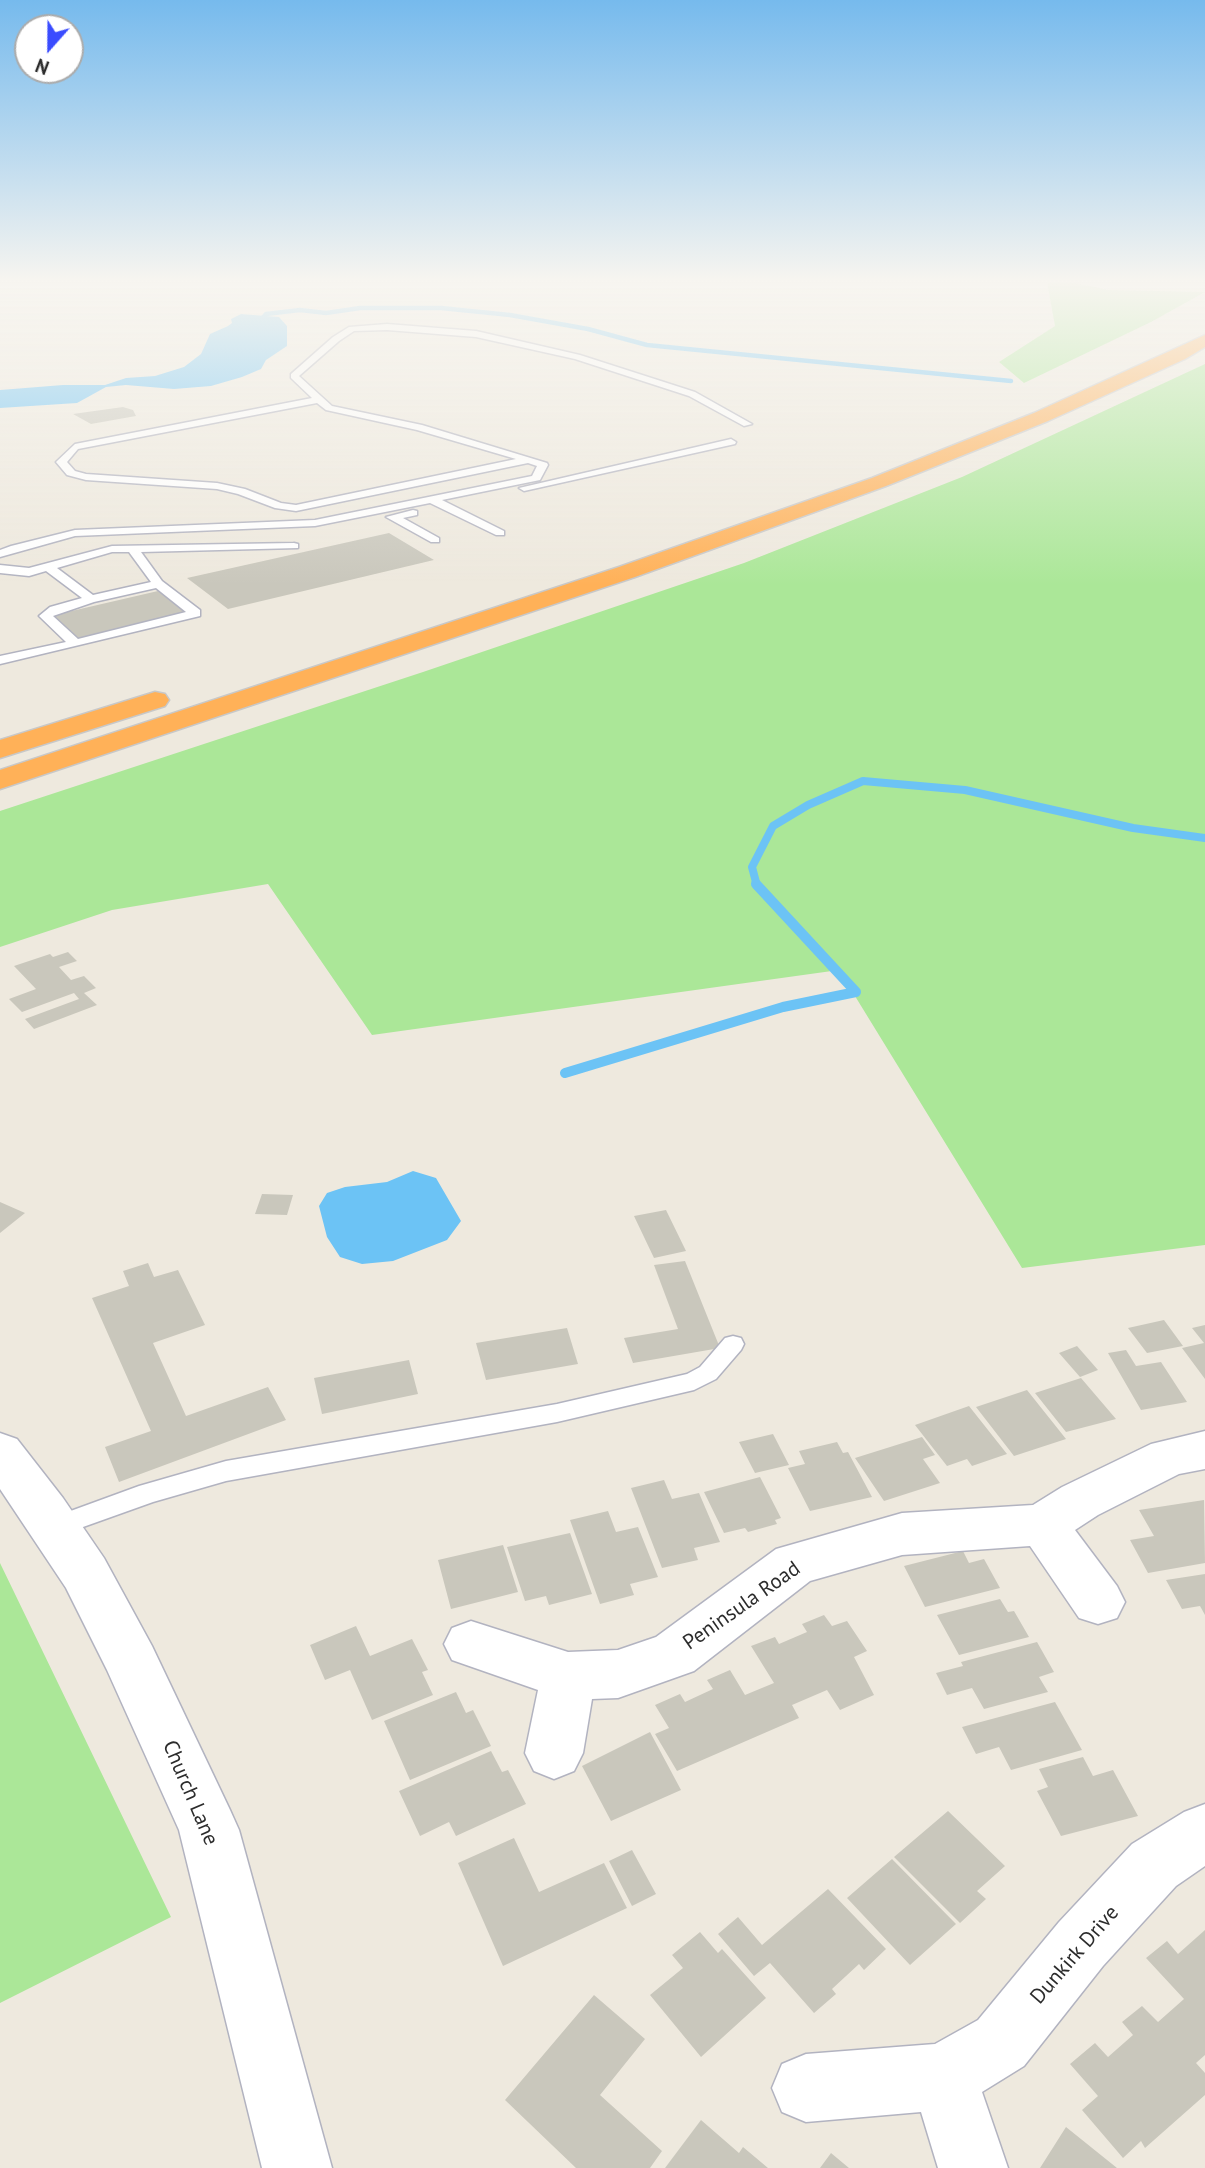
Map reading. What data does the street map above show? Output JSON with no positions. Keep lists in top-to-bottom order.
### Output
{
  "streets": {
    "street": ["Peninsula Road", "Church Lane", "Dunkirk Drive"]
  },
  "north": "bottom"
}
